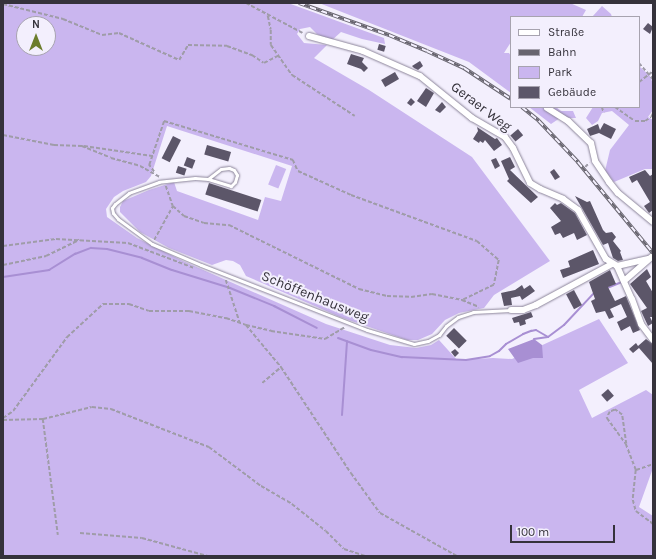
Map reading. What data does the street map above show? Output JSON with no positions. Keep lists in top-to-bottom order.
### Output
{
  "streets": {
    "street": ["Geraer Weg", "Schöffenhausweg"]
  },
  "crossings": [
    ["Geraer Weg", "Schöffenhausweg"]
  ],
  "legend": [
    "Straße",
    "Bahn",
    "Park",
    "Gebäude"
  ],
  "scale_bar": "100 m",
  "north": "top"
}
